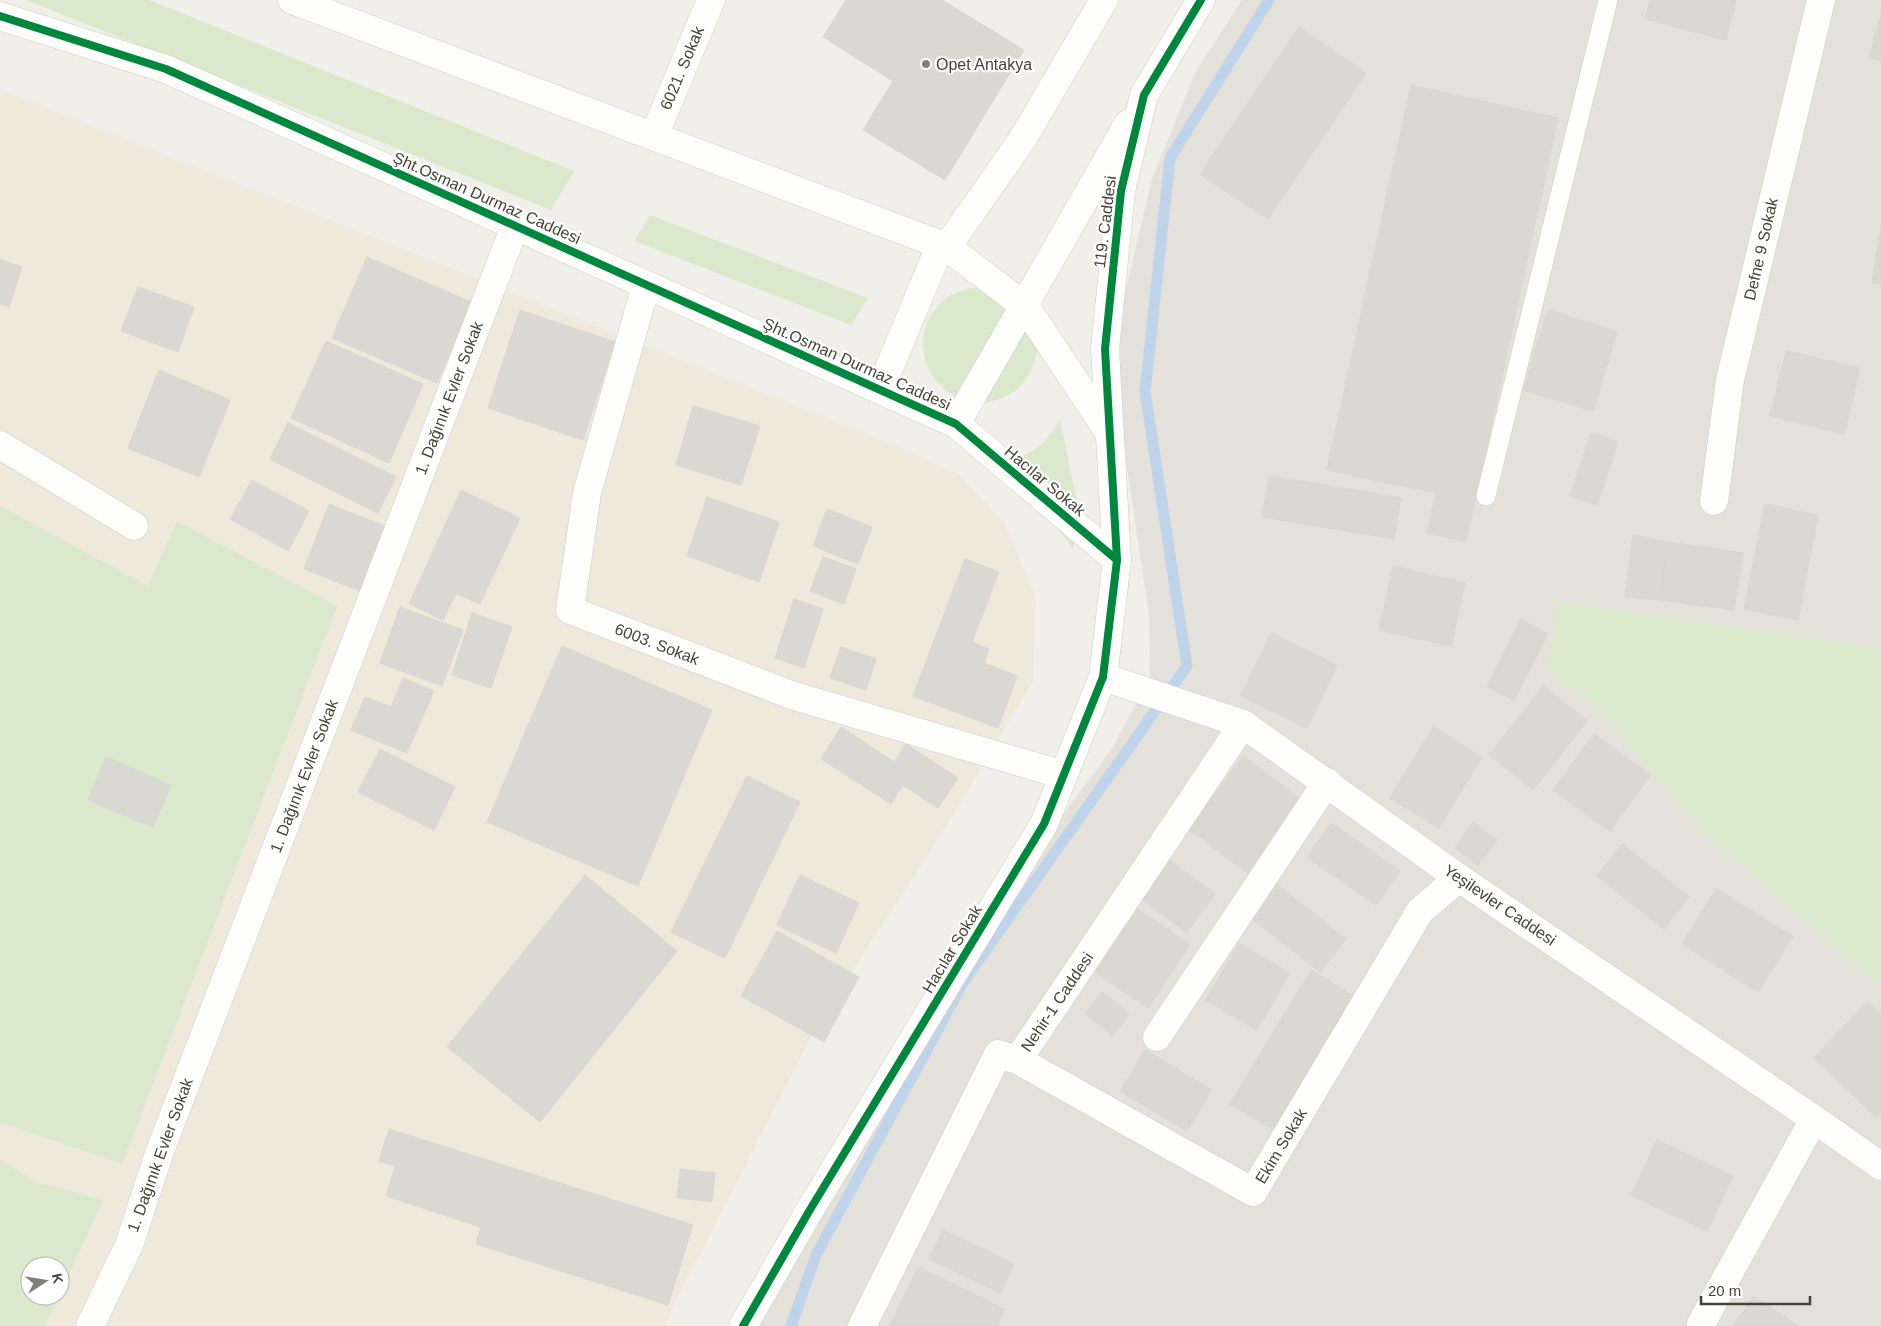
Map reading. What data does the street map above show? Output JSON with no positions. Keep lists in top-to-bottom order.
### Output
{
  "streets": {
    "street": [
      "6021. Sokak",
      "Şht.Osman Durmaz Caddesi",
      "119. Caddesi",
      "Defne 9 Sokak",
      "1. Dağınık Evler Sokak",
      "Hacılar Sokak",
      "6003. Sokak",
      "Yeşilevler Caddesi",
      "Nehir-1 Caddesi",
      "Ekim Sokak"
    ]
  },
  "crossings": [
    ["Şht.Osman Durmaz Caddesi", "119. Caddesi"],
    ["Şht.Osman Durmaz Caddesi", "1. Dağınık Evler Sokak"],
    ["Şht.Osman Durmaz Caddesi", "Hacılar Sokak"],
    ["Şht.Osman Durmaz Caddesi", "6003. Sokak"],
    ["119. Caddesi", "Hacılar Sokak"],
    ["Hacılar Sokak", "6003. Sokak"],
    ["Hacılar Sokak", "Yeşilevler Caddesi"],
    ["Yeşilevler Caddesi", "Nehir-1 Caddesi"],
    ["Yeşilevler Caddesi", "Ekim Sokak"],
    ["Nehir-1 Caddesi", "Ekim Sokak"]
  ],
  "places": ["Opet Antakya"],
  "scale_bar": "20 m",
  "north": "right"
}
